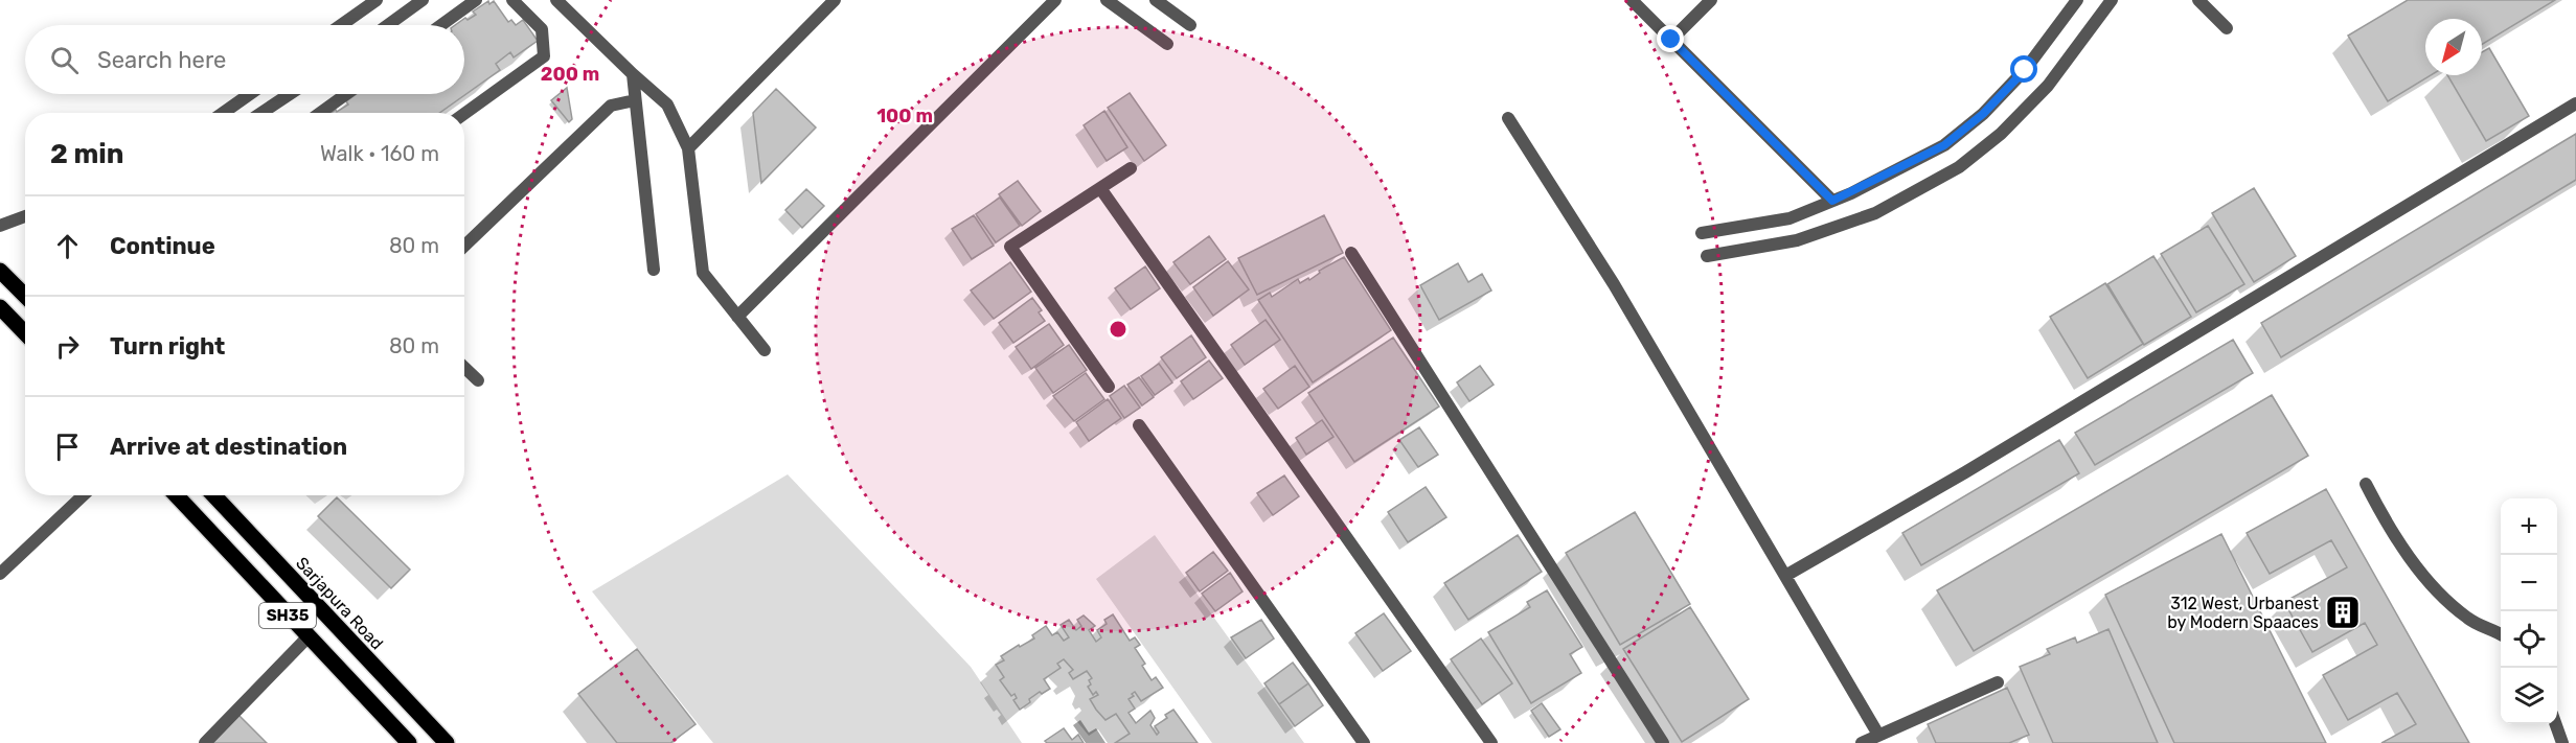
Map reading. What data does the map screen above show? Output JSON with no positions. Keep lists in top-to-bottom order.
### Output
{
  "streets": {
    "main road": ["Sarjapura Road", "SH35"]
  },
  "places": {
    "building": ["312 West, Urbanest by Modern Spaaces"]
  },
  "north": "bottom left",
  "page": {
    "search": "Search here",
    "heading": ["2 min", "Walk · 160 m"],
    "list": [
      ["Continue", "80 m"],
      ["Turn right", "80 m"],
      "Arrive at destination"
    ],
    "map_buttons": ["+", "−"]
  },
  "rings": ["200 m", "100 m"]
}
